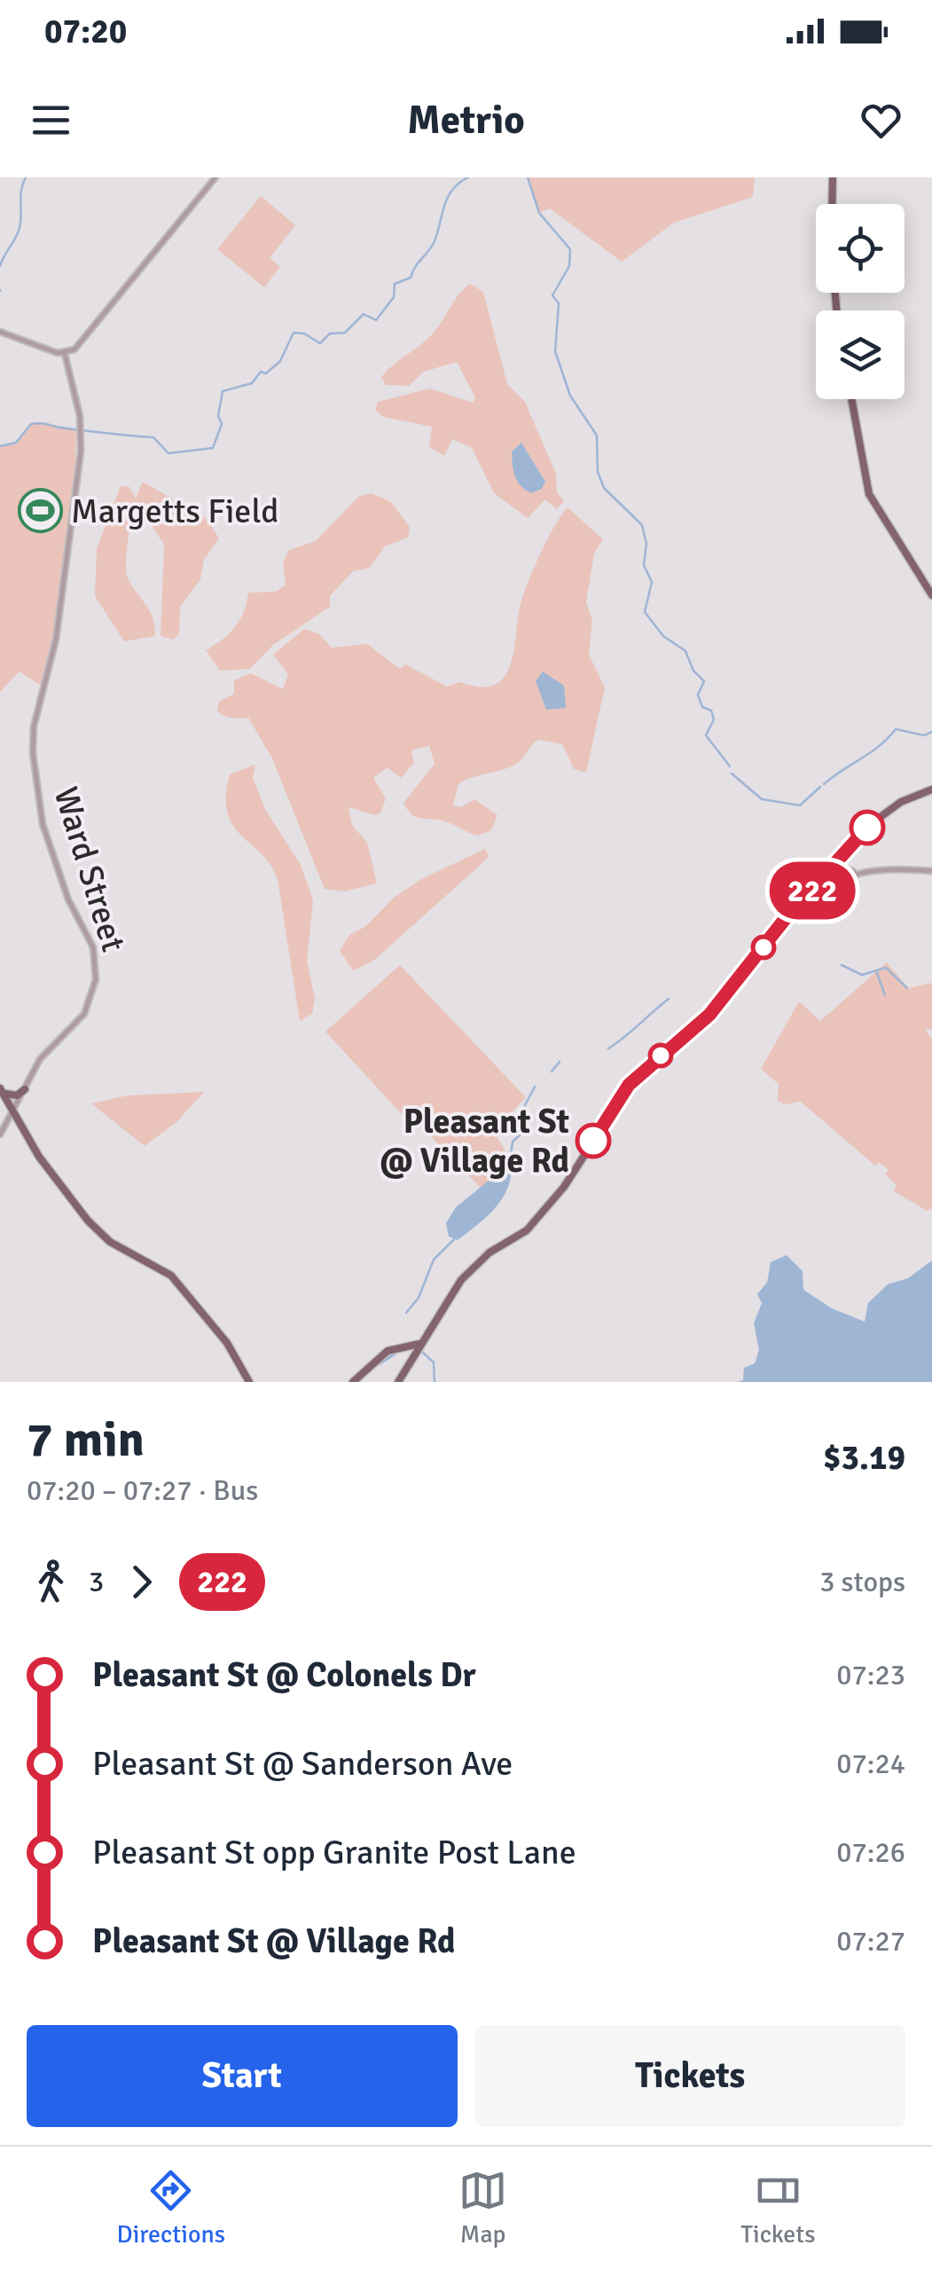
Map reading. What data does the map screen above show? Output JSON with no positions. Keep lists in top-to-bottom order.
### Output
{
  "streets": {
    "street": ["Ward Street"]
  },
  "places": {
    "sports": ["Margetts Field"],
    "other": ["Pleasant St @ Village Rd"]
  },
  "lines": ["bus line 222"],
  "page": {
    "status": "07:20",
    "header": "Metrio",
    "on_map": "222",
    "heading": ["7 min", "07:20 – 07:27 · Bus", "$3.19"],
    "legs": ["3", "222", "3 stops"],
    "list": [
      {
        "name": "Pleasant St @ Colonels Dr",
        "value": "07:23"
      },
      {
        "name": "Pleasant St @ Sanderson Ave",
        "value": "07:24"
      },
      {
        "name": "Pleasant St opp Granite Post Lane",
        "value": "07:26"
      },
      {
        "name": "Pleasant St @ Village Rd",
        "value": "07:27"
      }
    ],
    "buttons": ["Start", "Tickets"],
    "tabs": ["Directions", "Map", "Tickets"]
  }
}
